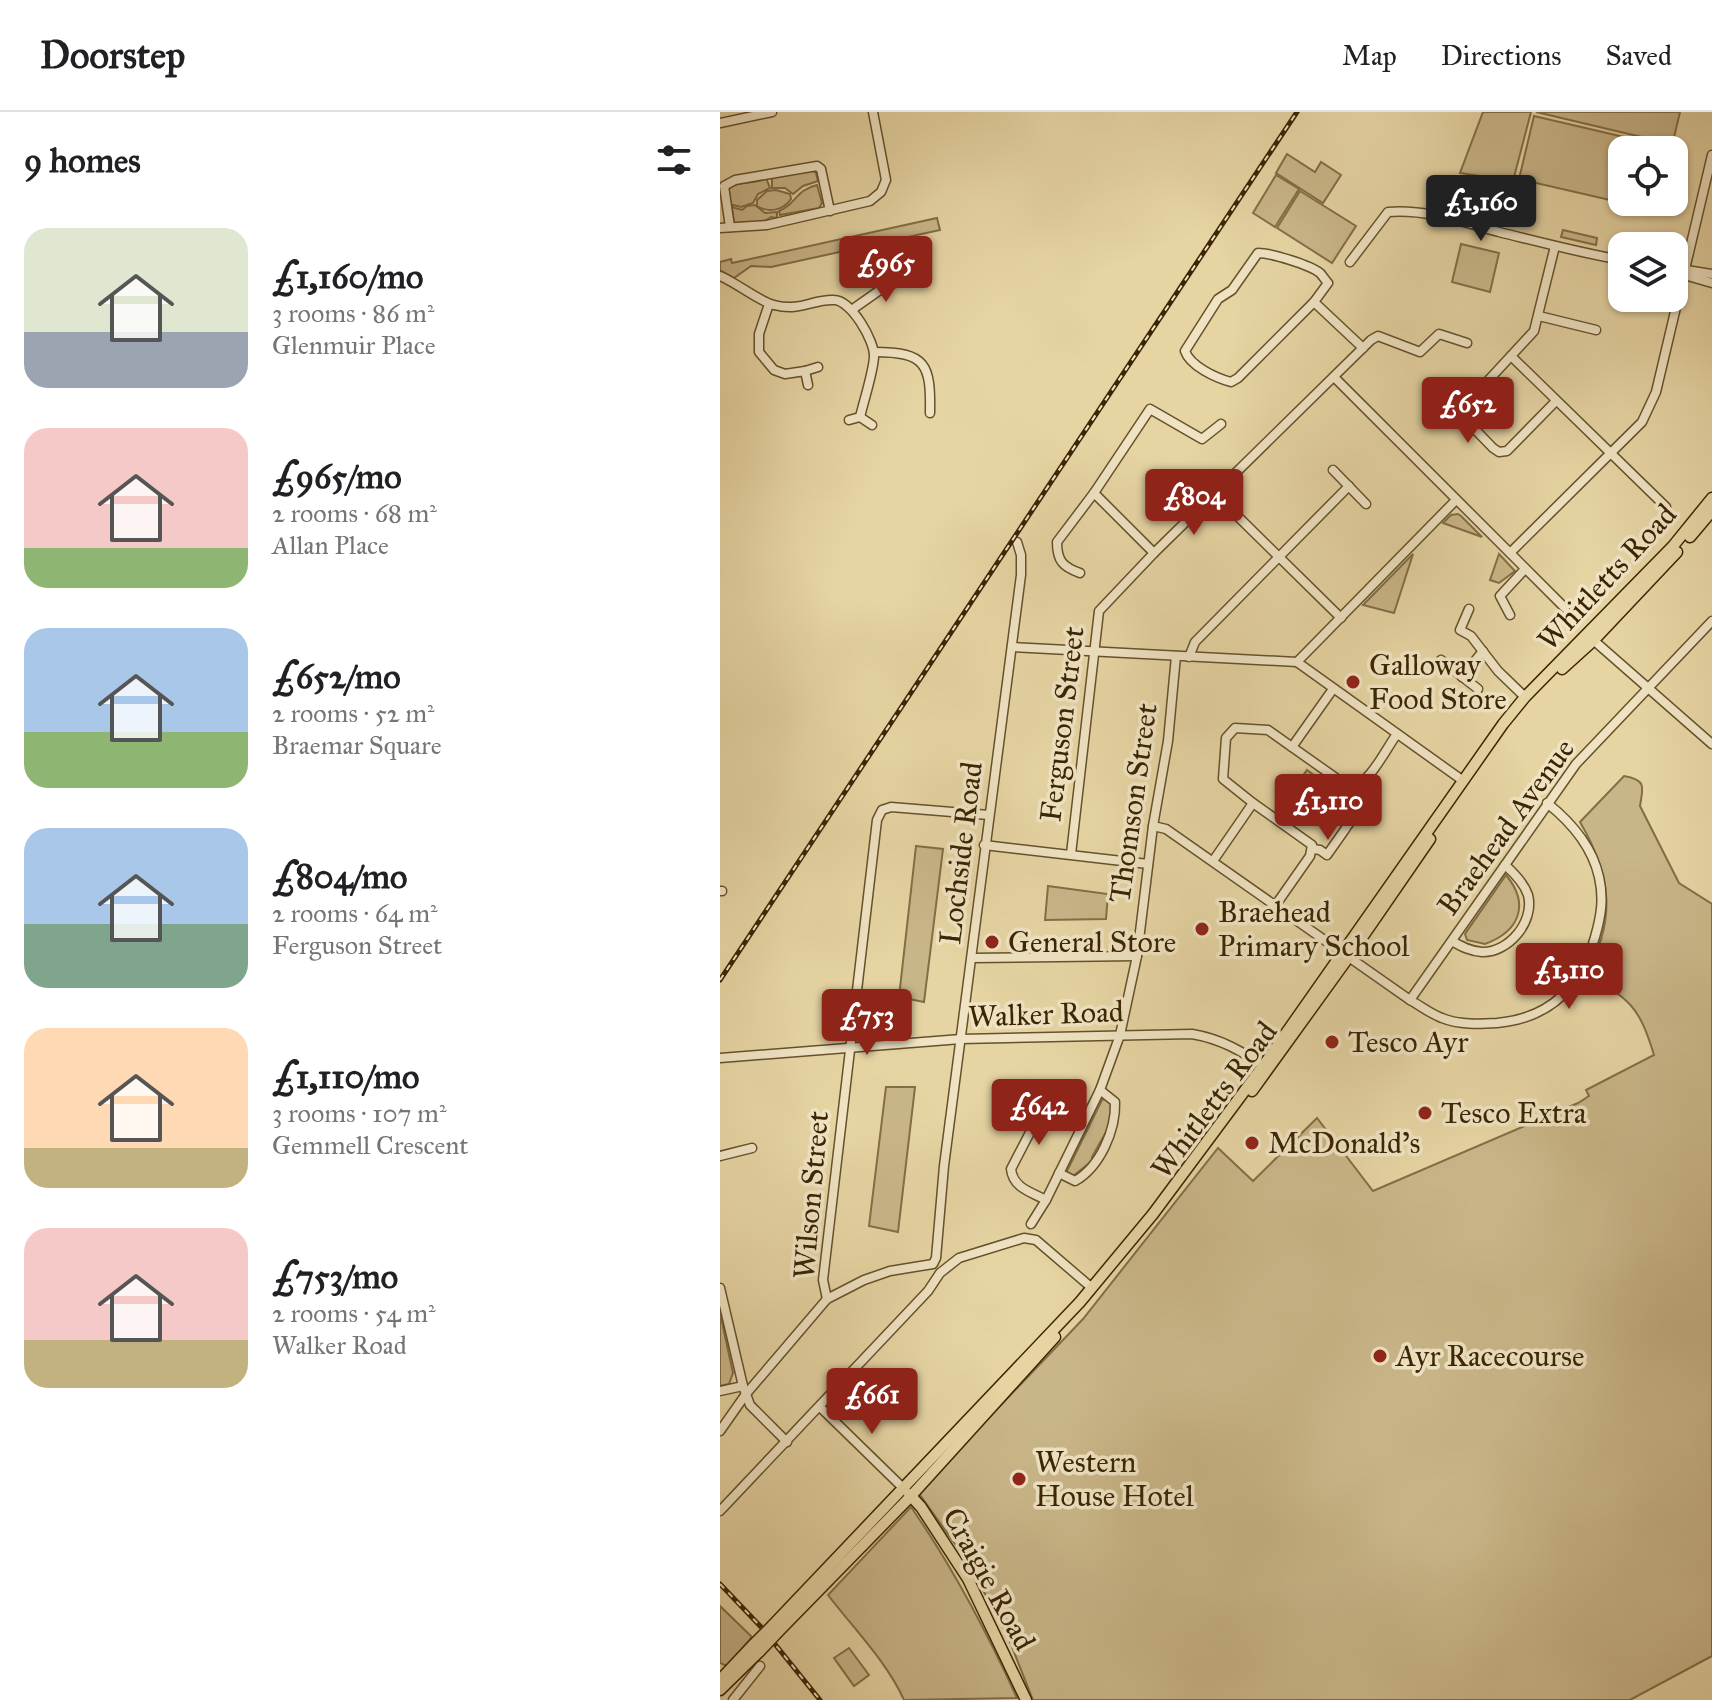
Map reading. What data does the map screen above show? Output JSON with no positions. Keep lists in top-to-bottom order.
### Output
{
  "streets": {
    "main road": ["Whitletts Road", "Craigie Road"],
    "street": [
      "Ferguson Street",
      "Thomson Street",
      "Braehead Avenue",
      "Lochside Road",
      "Walker Road",
      "Wilson Street"
    ]
  },
  "crossings": [
    ["Whitletts Road", "Walker Road"],
    ["Whitletts Road", "Craigie Road"],
    ["Thomson Street", "Walker Road"],
    ["Lochside Road", "Walker Road"],
    ["Lochside Road", "Wilson Street"],
    ["Walker Road", "Wilson Street"]
  ],
  "places": [
    "Galloway Food Store",
    "Braehead Primary School",
    "General Store",
    "Tesco Ayr",
    "Tesco Extra",
    "McDonald's",
    "Ayr Racecourse",
    "Western House Hotel"
  ],
  "page": {
    "header": "Doorstep",
    "nav": ["Map", "Directions", "Saved"],
    "heading": "9 homes",
    "price": [
      "£1,160",
      "£965",
      "£652",
      "£804",
      "£1,110",
      "£1,110",
      "£753",
      "£642",
      "£661"
    ],
    "list": [
      {
        "name": "£1,160/mo",
        "note": "3 rooms · 86 m² · Glenmuir Place"
      },
      {
        "name": "£965/mo",
        "note": "2 rooms · 68 m² · Allan Place"
      },
      {
        "name": "£652/mo",
        "note": "2 rooms · 52 m² · Braemar Square"
      },
      {
        "name": "£804/mo",
        "note": "2 rooms · 64 m² · Ferguson Street"
      },
      {
        "name": "£1,110/mo",
        "note": "3 rooms · 107 m² · Gemmell Crescent"
      },
      {
        "name": "£753/mo",
        "note": "2 rooms · 54 m² · Walker Road"
      }
    ]
  }
}
